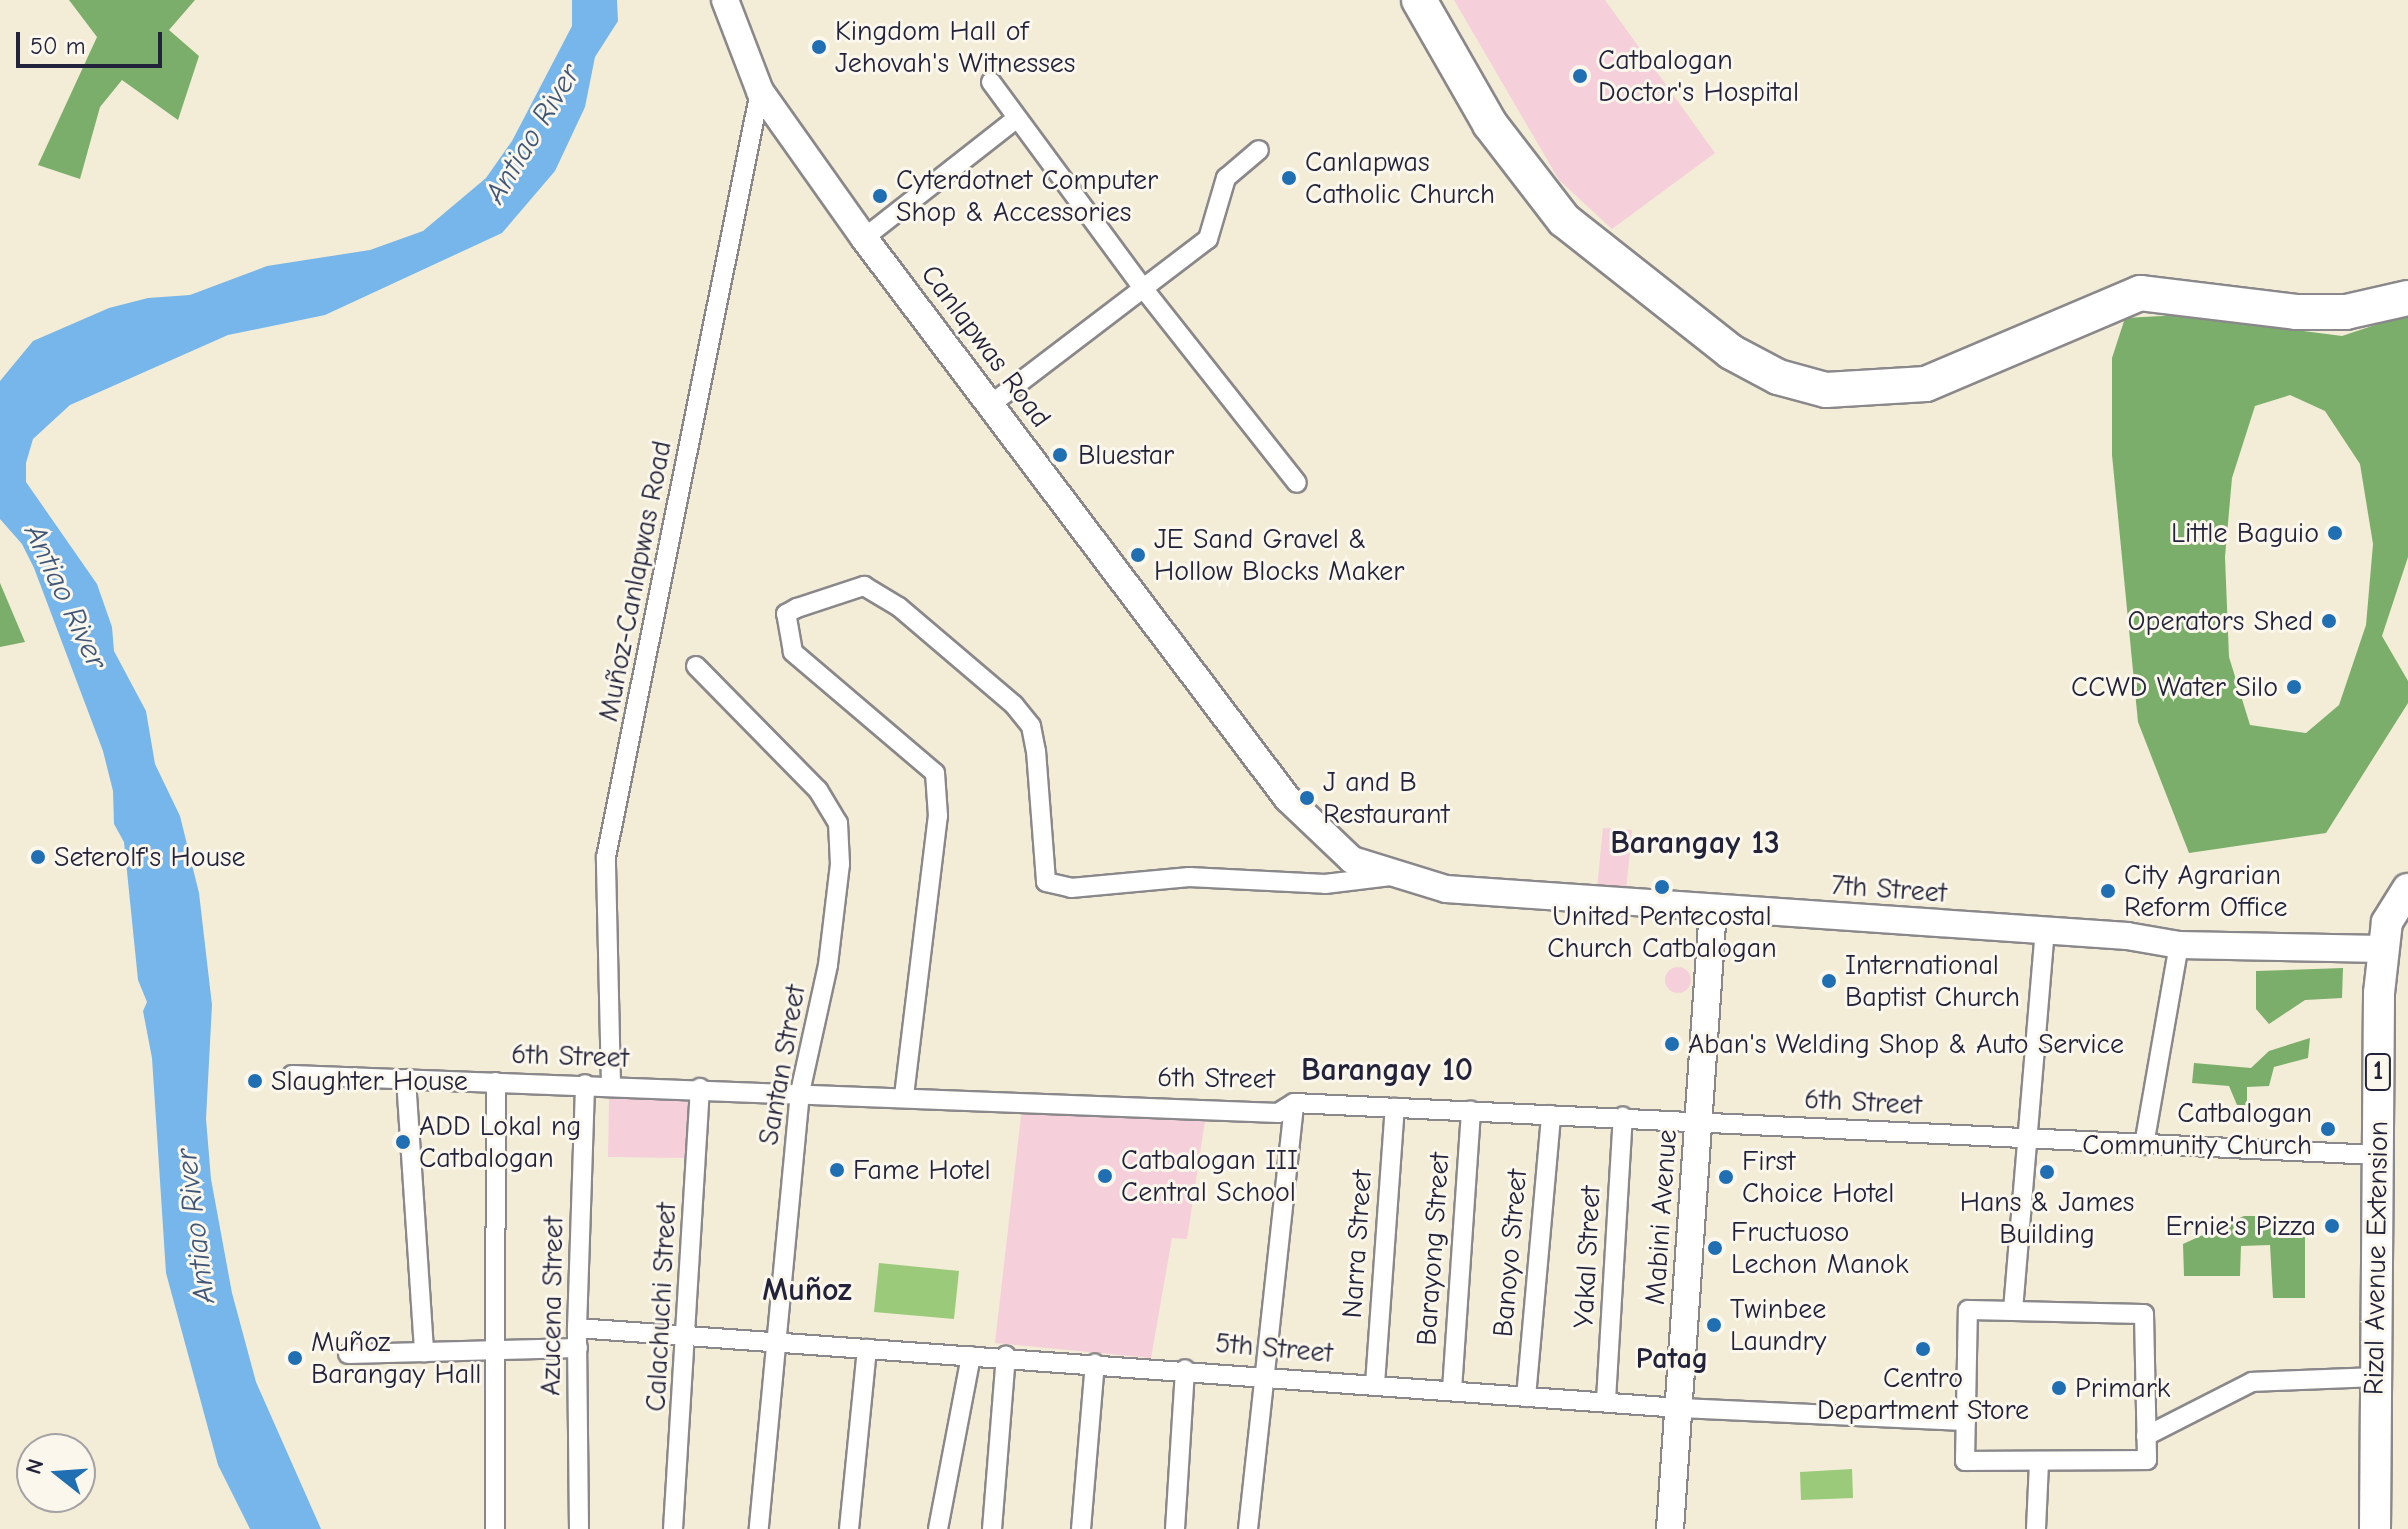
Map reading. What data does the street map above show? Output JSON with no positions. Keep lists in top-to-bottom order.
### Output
{
  "streets": {
    "main road": ["1", "Rizal Avenue Extension"],
    "street": [
      "Canlapwas Road",
      "Muñoz-Canlapwas Road",
      "7th Street",
      "6th Street",
      "Santan Street",
      "Mabini Avenue",
      "Narra Street",
      "Barayong Street",
      "Banoyo Street",
      "Yakal Street",
      "Azucena Street",
      "Calachuchi Street",
      "5th Street"
    ]
  },
  "crossings": [
    ["Canlapwas Road", "Muñoz-Canlapwas Road"],
    ["Canlapwas Road", "7th Street"],
    ["Muñoz-Canlapwas Road", "6th Street"],
    ["7th Street", "Mabini Avenue"],
    ["7th Street", "Rizal Avenue Extension"],
    ["6th Street", "Santan Street"],
    ["6th Street", "Mabini Avenue"],
    ["6th Street", "Narra Street"],
    ["6th Street", "Barayong Street"],
    ["6th Street", "Banoyo Street"],
    ["6th Street", "Yakal Street"],
    ["6th Street", "Rizal Avenue Extension"],
    ["6th Street", "Azucena Street"],
    ["6th Street", "Calachuchi Street"],
    ["Santan Street", "5th Street"],
    ["Mabini Avenue", "5th Street"],
    ["Narra Street", "5th Street"],
    ["Barayong Street", "5th Street"],
    ["Banoyo Street", "5th Street"],
    ["Yakal Street", "5th Street"],
    ["Azucena Street", "5th Street"],
    ["Calachuchi Street", "5th Street"]
  ],
  "districts": [
    "Barangay 13",
    "Barangay 10",
    "Muñoz",
    "Patag"
  ],
  "water": ["Antiao River"],
  "places": [
    "Kingdom Hall of Jehovah's Witnesses",
    "Catbalogan Doctor's Hospital",
    "Canlapwas Catholic Church",
    "Cyterdotnet Computer Shop & Accessories",
    "Bluestar",
    "Little Baguio",
    "JE Sand Gravel & Hollow Blocks Maker",
    "Operators Shed",
    "CCWD Water Silo",
    "J and B Restaurant",
    "Seterolf's House",
    "United Pentecostal Church Catbalogan",
    "City Agrarian Reform Office",
    "International Baptist Church",
    "Aban's Welding Shop & Auto Service",
    "Slaughter House",
    "Catbalogan Community Church",
    "ADD Lokal ng Catbalogan",
    "Fame Hotel",
    "Hans & James Building",
    "Catbalogan III Central School",
    "First Choice Hotel",
    "Ernie's Pizza",
    "Fructuoso Lechon Manok",
    "Twinbee Laundry",
    "Centro Department Store",
    "Muñoz Barangay Hall",
    "Primark"
  ],
  "scale_bar": "50 m",
  "north": "left"
}
